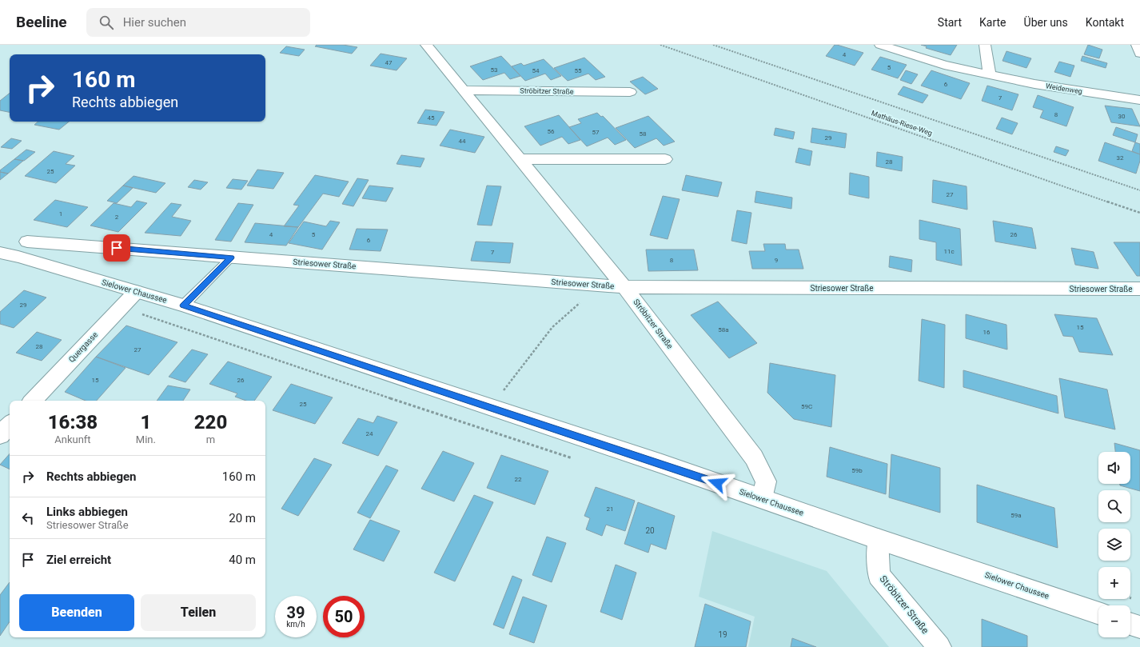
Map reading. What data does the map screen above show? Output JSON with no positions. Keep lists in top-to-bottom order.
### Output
{
  "streets": {
    "street": [
      "Weidenweg",
      "Ströbitzer Straße",
      "Striesower Straße",
      "Sielower Chaussee",
      "Quergasse"
    ],
    "path": ["Mathäus-Riese-Weg"]
  },
  "crossings": [
    ["Ströbitzer Straße", "Striesower Straße"],
    ["Ströbitzer Straße", "Sielower Chaussee"],
    ["Sielower Chaussee", "Quergasse"]
  ],
  "house_numbers": [
    "4",
    "47",
    "5",
    "53",
    "54",
    "55",
    "6",
    "7",
    "8",
    "30",
    "45",
    "56",
    "57",
    "58",
    "29",
    "44",
    "32",
    "28",
    "25",
    "27",
    "1",
    "2",
    "4",
    "5",
    "26",
    "6",
    "11c",
    "7",
    "8",
    "9",
    "29",
    "15",
    "58a",
    "16",
    "28",
    "27",
    "15",
    "26",
    "25",
    "59C",
    "24",
    "59b",
    "22",
    "21",
    "59a",
    "20",
    "19"
  ],
  "page": {
    "header": "Beeline",
    "search": "Hier suchen",
    "nav": [
      "Start",
      "Karte",
      "Über uns",
      "Kontakt"
    ],
    "turn": ["160 m", "Rechts abbiegen"],
    "eta": [
      "16:38",
      "Ankunft",
      "1",
      "Min.",
      "220",
      "m"
    ],
    "map_buttons": ["+", "−"],
    "list": [
      {
        "name": "Rechts abbiegen",
        "value": "160 m"
      },
      {
        "name": "Links abbiegen",
        "note": "Striesower Straße",
        "value": "20 m"
      },
      {
        "name": "Ziel erreicht",
        "value": "40 m"
      }
    ],
    "buttons": ["Beenden", "Teilen"],
    "speed": "39 km/h",
    "limit": "50"
  }
}
